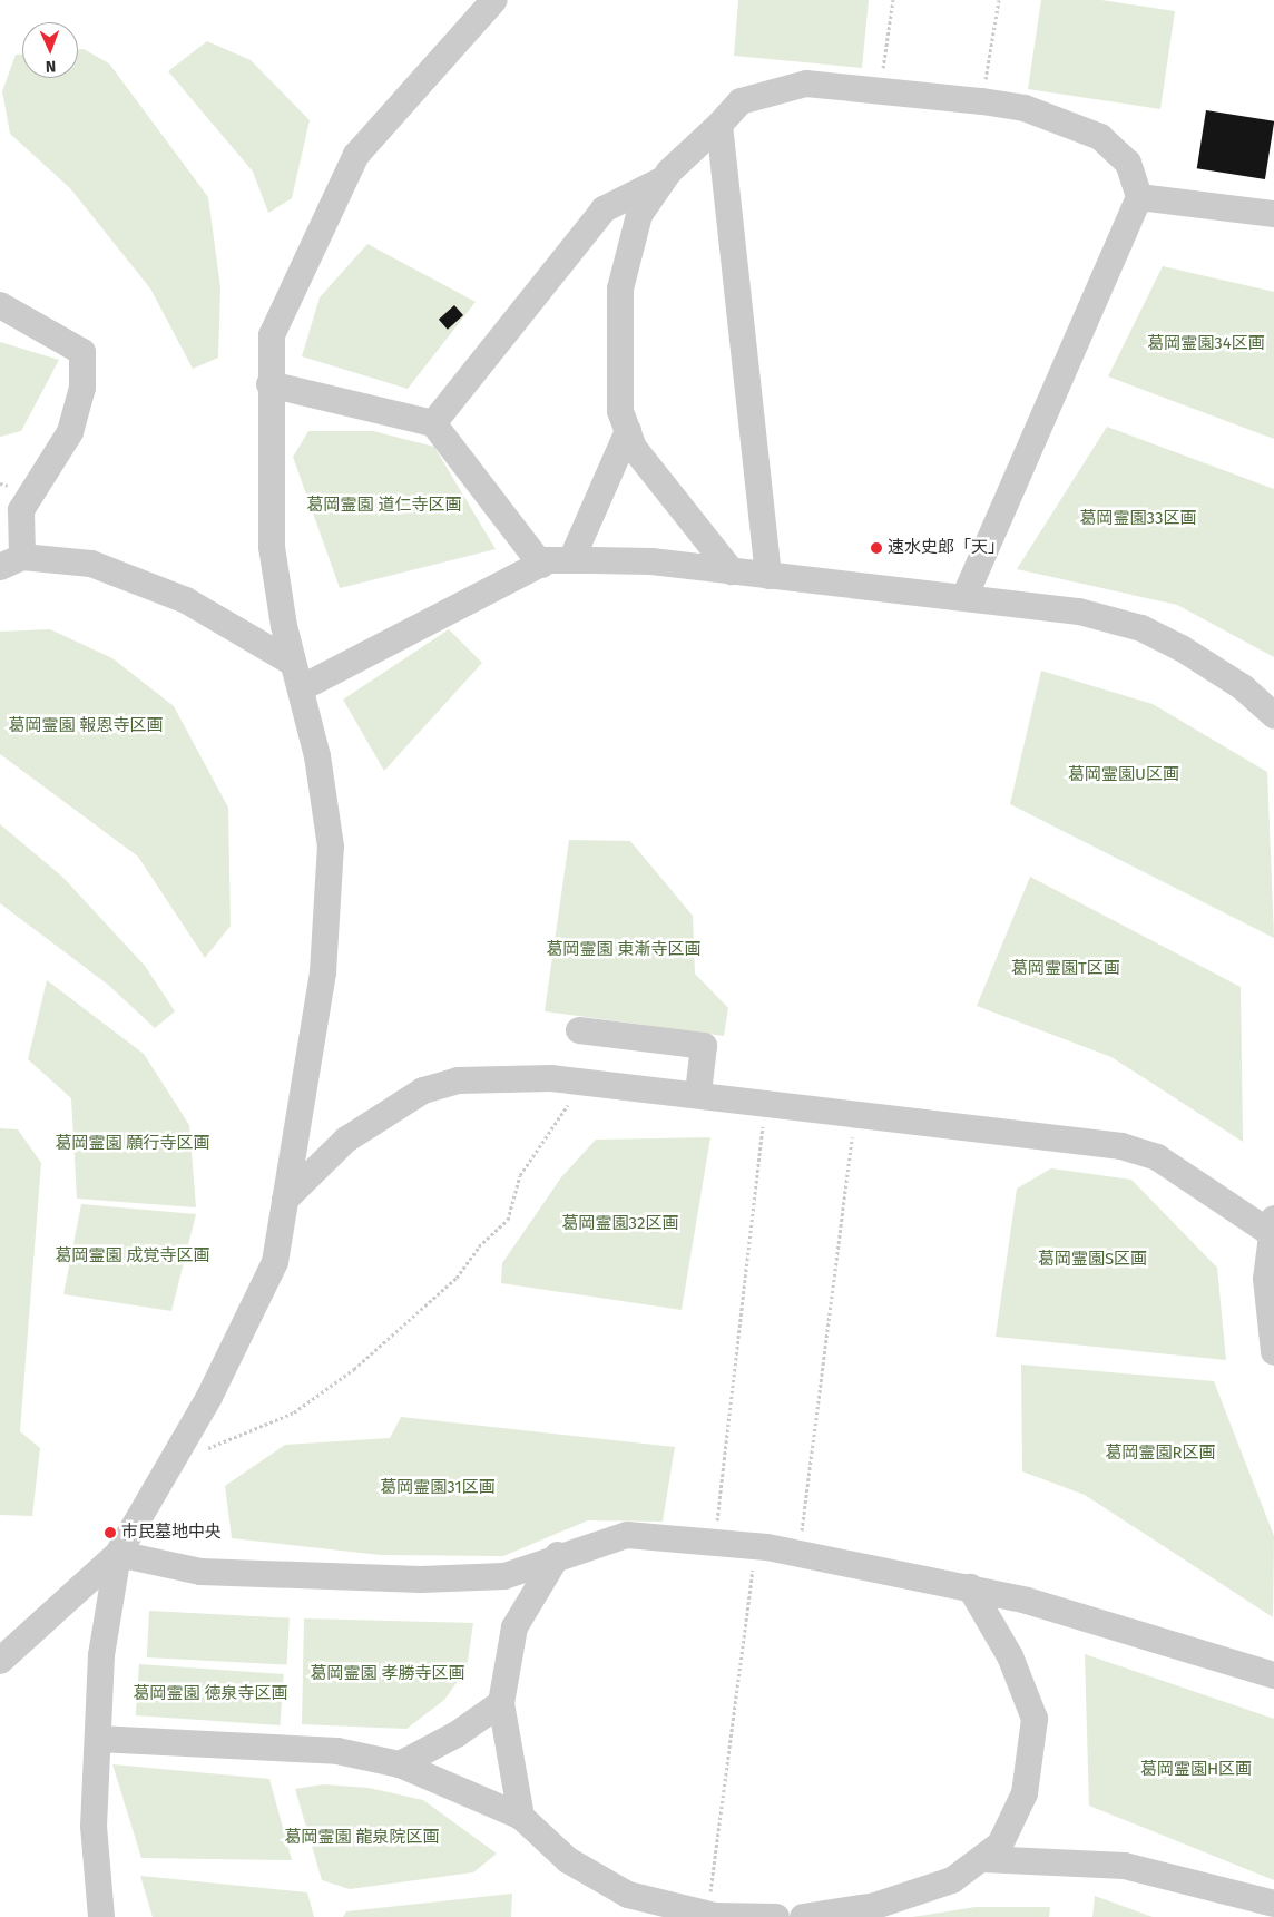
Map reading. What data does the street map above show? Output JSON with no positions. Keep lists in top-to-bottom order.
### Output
{
  "parks": [
    "葛岡霊園34区画",
    "葛岡霊園 道仁寺区画",
    "葛岡霊園33区画",
    "葛岡霊園 報恩寺区画",
    "葛岡霊園U区画",
    "葛岡霊園 東漸寺区画",
    "葛岡霊園T区画",
    "葛岡霊園 願行寺区画",
    "葛岡霊園32区画",
    "葛岡霊園 成覚寺区画",
    "葛岡霊園S区画",
    "葛岡霊園R区画",
    "葛岡霊園31区画",
    "葛岡霊園 孝勝寺区画",
    "葛岡霊園 徳泉寺区画",
    "葛岡霊園H区画",
    "葛岡霊園 龍泉院区画"
  ],
  "places": ["速水史郎「天」", "市民墓地中央"],
  "north": "bottom"
}
